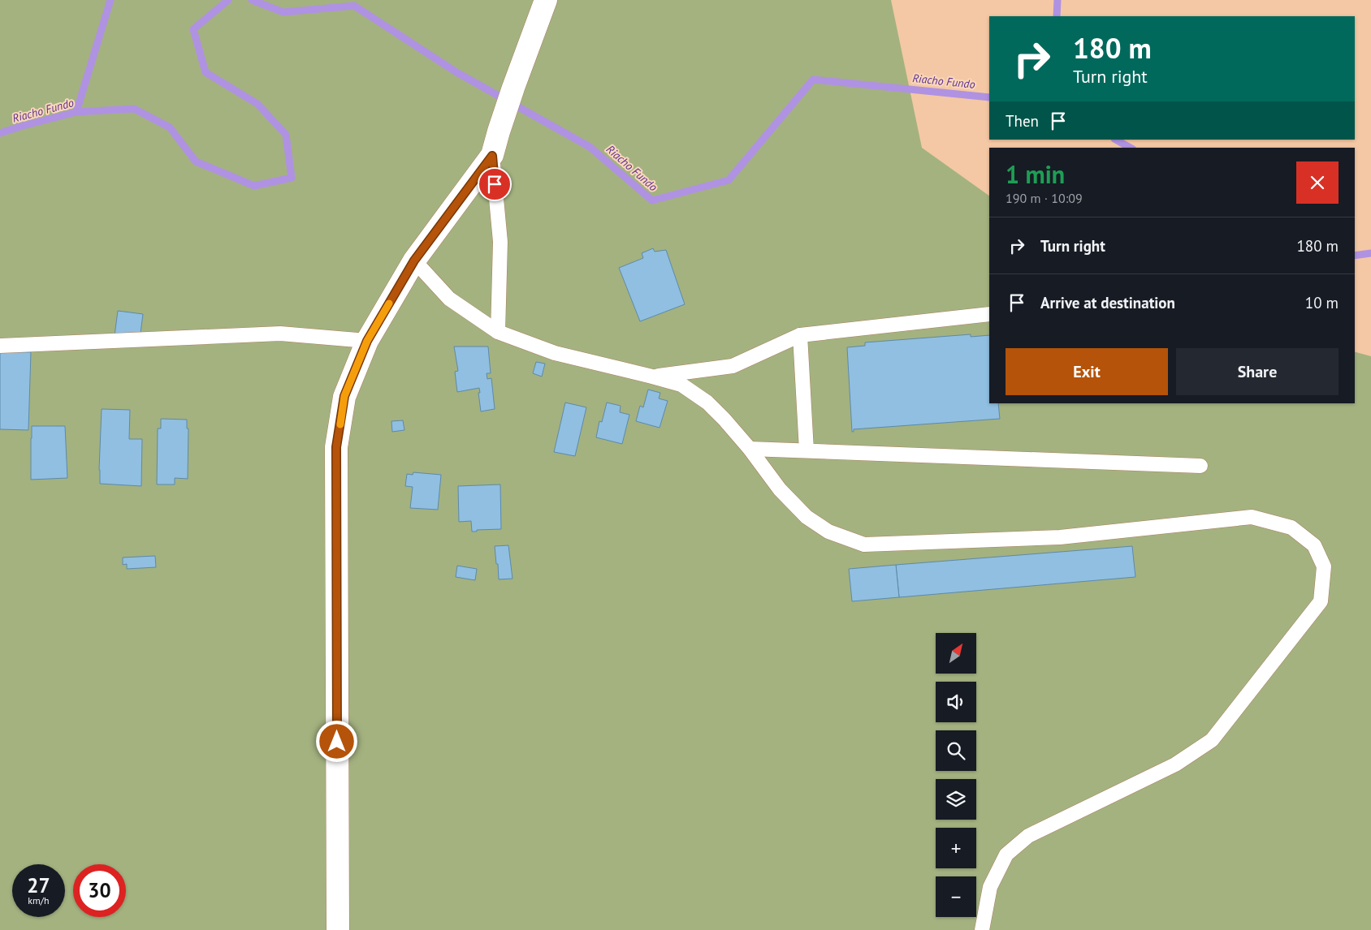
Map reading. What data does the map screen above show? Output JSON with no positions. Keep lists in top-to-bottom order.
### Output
{
  "water": ["Riacho Fundo"],
  "north": "top right",
  "page": {
    "turn": ["180 m", "Turn right"],
    "then": "Then",
    "heading": ["1 min", "190 m · 10:09"],
    "list": [
      {
        "name": "Turn right",
        "value": "180 m"
      },
      {
        "name": "Arrive at destination",
        "value": "10 m"
      }
    ],
    "buttons": ["Exit", "Share"],
    "map_buttons": ["+", "−"],
    "speed": "27 km/h",
    "limit": "30"
  }
}
